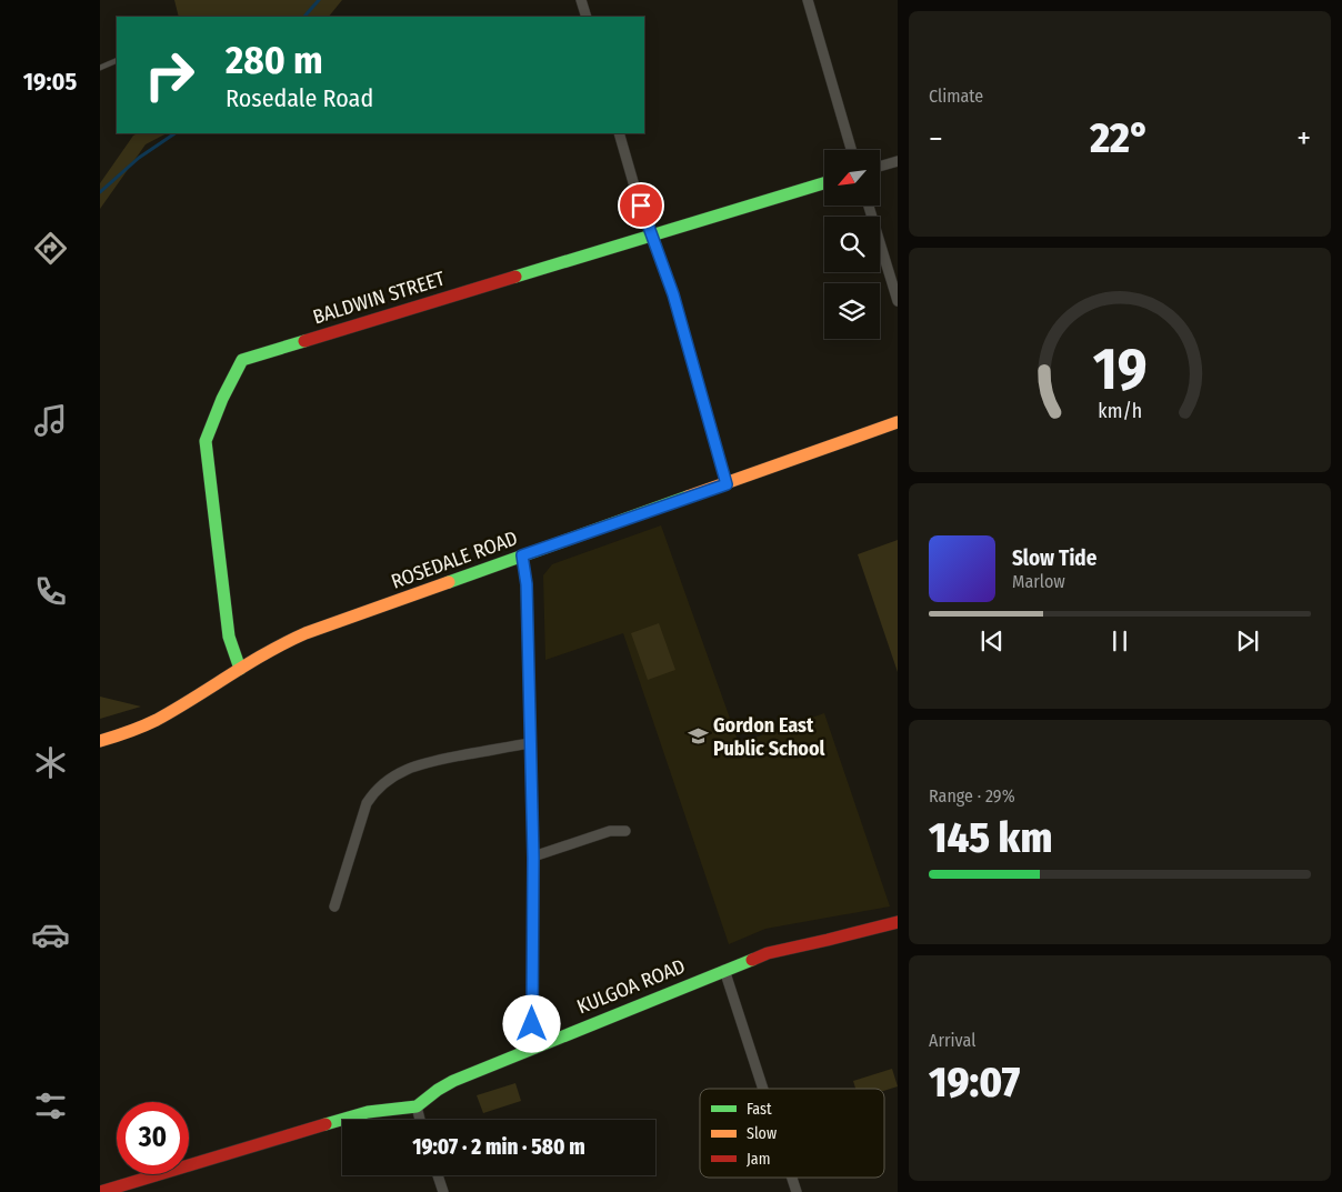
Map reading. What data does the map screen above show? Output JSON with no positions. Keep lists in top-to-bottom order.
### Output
{
  "streets": {
    "street": ["BALDWIN STREET", "ROSEDALE ROAD", "KULGOA ROAD"]
  },
  "crossings": [
    ["BALDWIN STREET", "ROSEDALE ROAD"]
  ],
  "places": {
    "school or university": ["Gordon East Public School"]
  },
  "legend": ["Fast", "Slow", "Jam"],
  "north": "bottom left",
  "page": {
    "tabs": "19:05",
    "tile": [
      "Climate",
      ["Range · 29%", "145 km"],
      ["Arrival", "19:07"]
    ],
    "turn": ["280 m", "Rosedale Road"],
    "heat": ["−", "22°", "+"],
    "song": ["Slow Tide", "Marlow"],
    "limit": "30",
    "trip": "19:07 · 2 min · 580 m",
    "gauge": ["19", "km/h"]
  }
}
